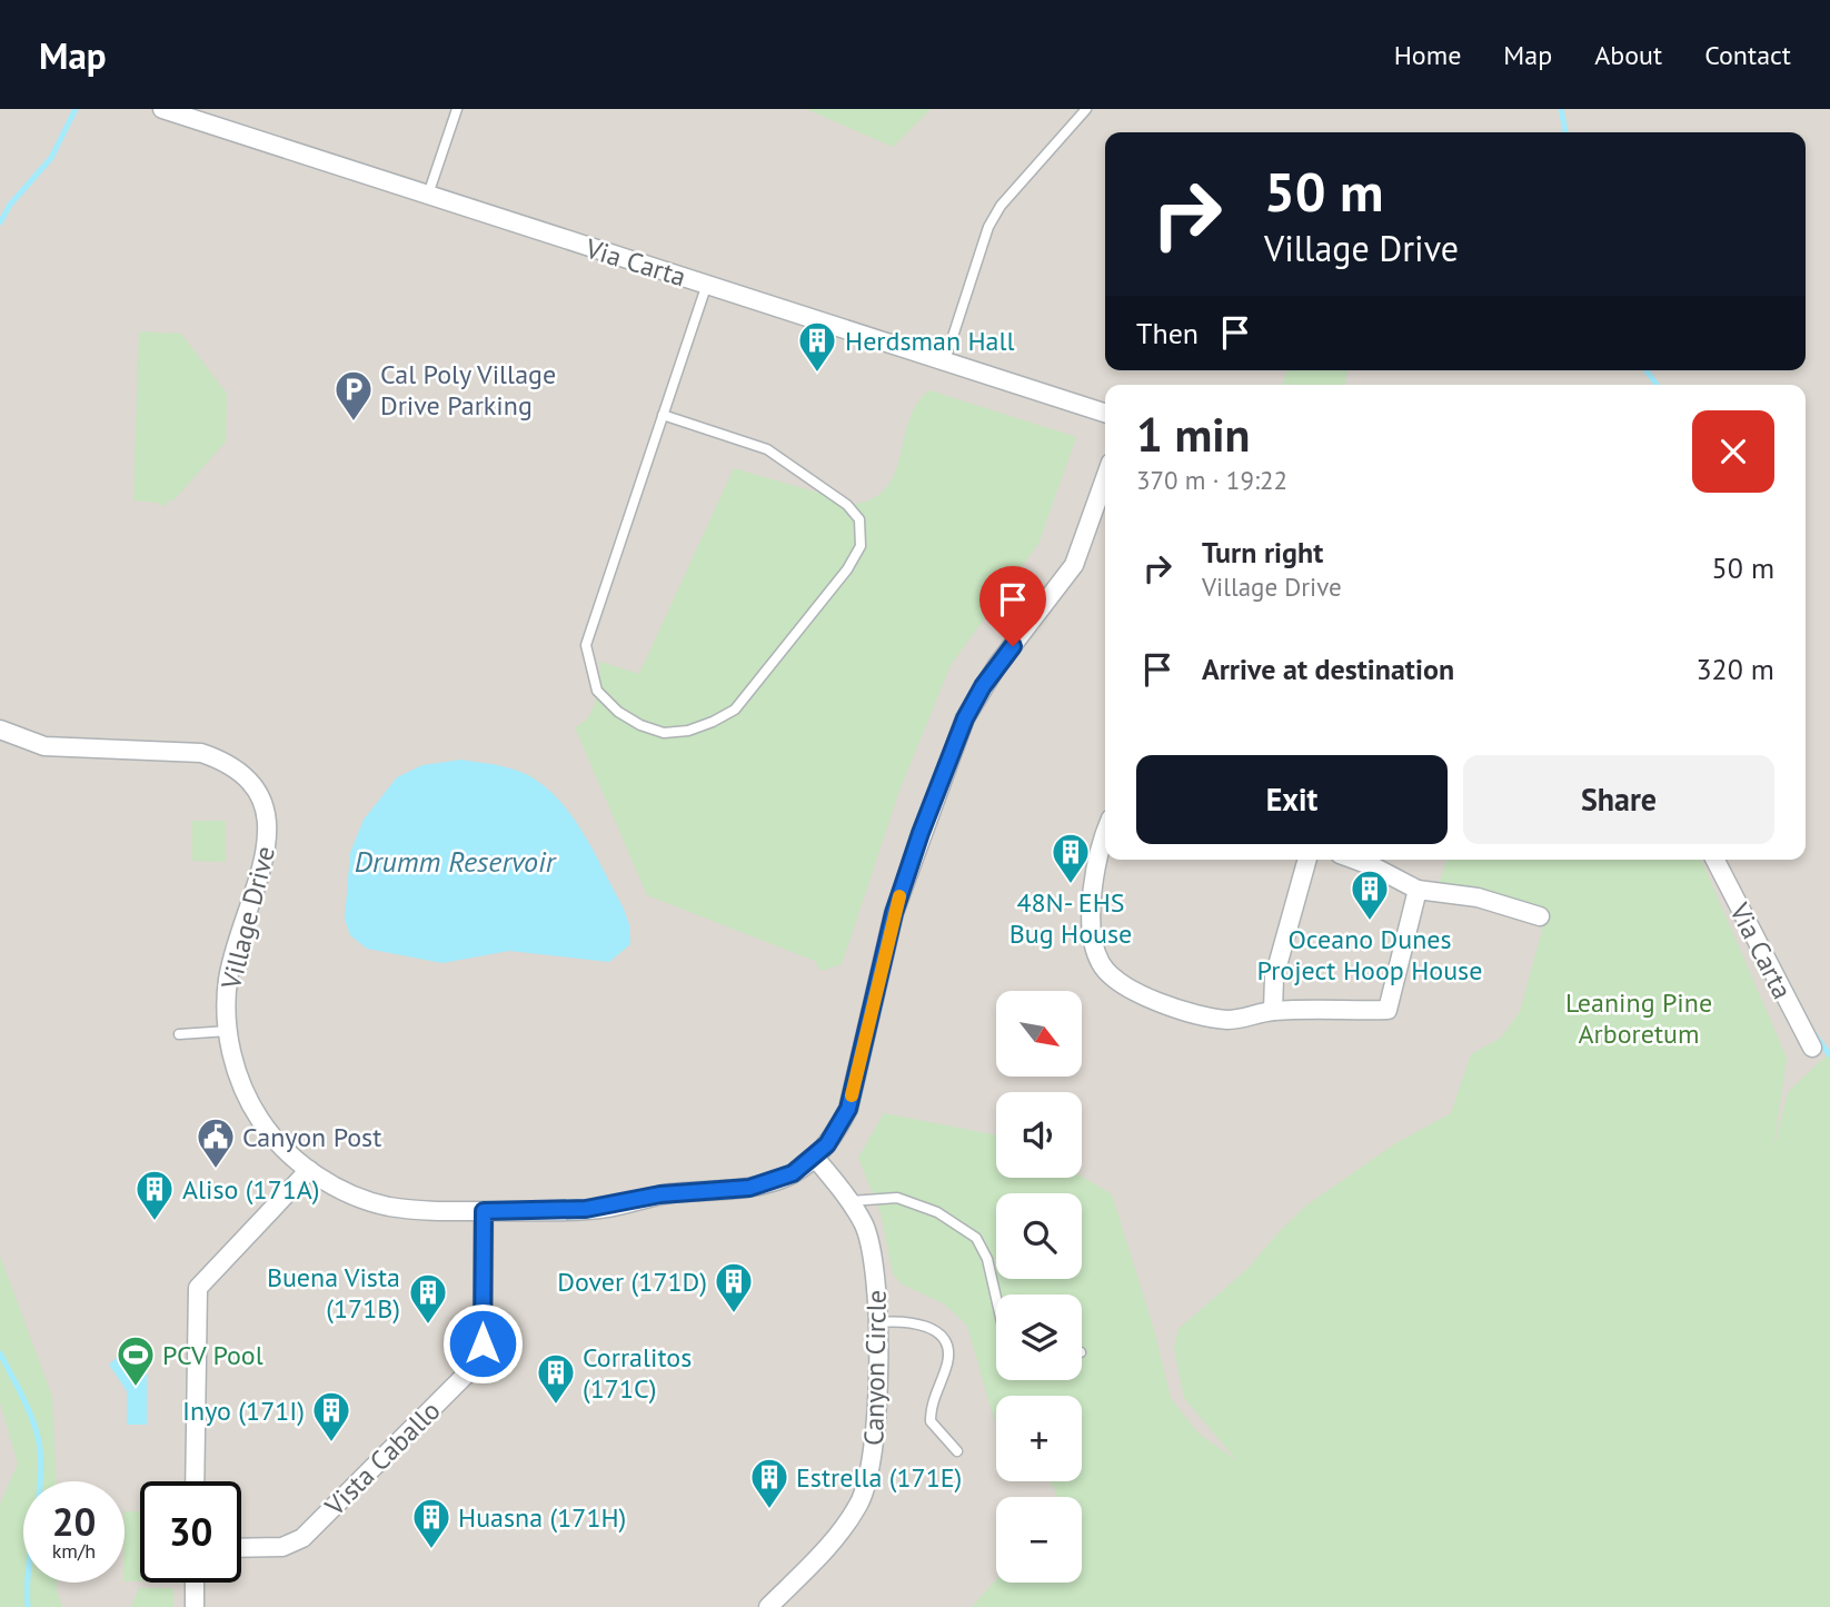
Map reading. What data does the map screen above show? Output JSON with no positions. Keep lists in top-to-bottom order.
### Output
{
  "streets": {
    "street": [
      "Via Carta",
      "Village Drive",
      "Canyon Circle",
      "Vista Caballo"
    ]
  },
  "crossings": [
    ["Village Drive", "Canyon Circle"],
    ["Village Drive", "Vista Caballo"]
  ],
  "water": ["Drumm Reservoir"],
  "parks": ["Leaning Pine Arboretum"],
  "places": {
    "building": [
      "Herdsman Hall",
      "48N- EHS Bug House",
      "Oceano Dunes Project Hoop House",
      "Aliso (171A)",
      "Dover (171D)",
      "Buena Vista (171B)",
      "Corralitos (171C)",
      "Inyo (171I)",
      "Estrella (171E)",
      "Huasna (171H)"
    ],
    "parking": ["Cal Poly Village Drive Parking"],
    "public building": ["Canyon Post"],
    "sports": ["PCV Pool"]
  },
  "north": "bottom right",
  "page": {
    "header": "Map",
    "nav": [
      "Home",
      "Map",
      "About",
      "Contact"
    ],
    "turn": ["50 m", "Village Drive"],
    "then": "Then",
    "heading": ["1 min", "370 m · 19:22"],
    "list": [
      {
        "name": "Turn right",
        "note": "Village Drive",
        "value": "50 m"
      },
      {
        "name": "Arrive at destination",
        "value": "320 m"
      }
    ],
    "buttons": ["Exit", "Share"],
    "map_buttons": ["+", "−"],
    "speed": "20 km/h",
    "limit": "30"
  }
}
